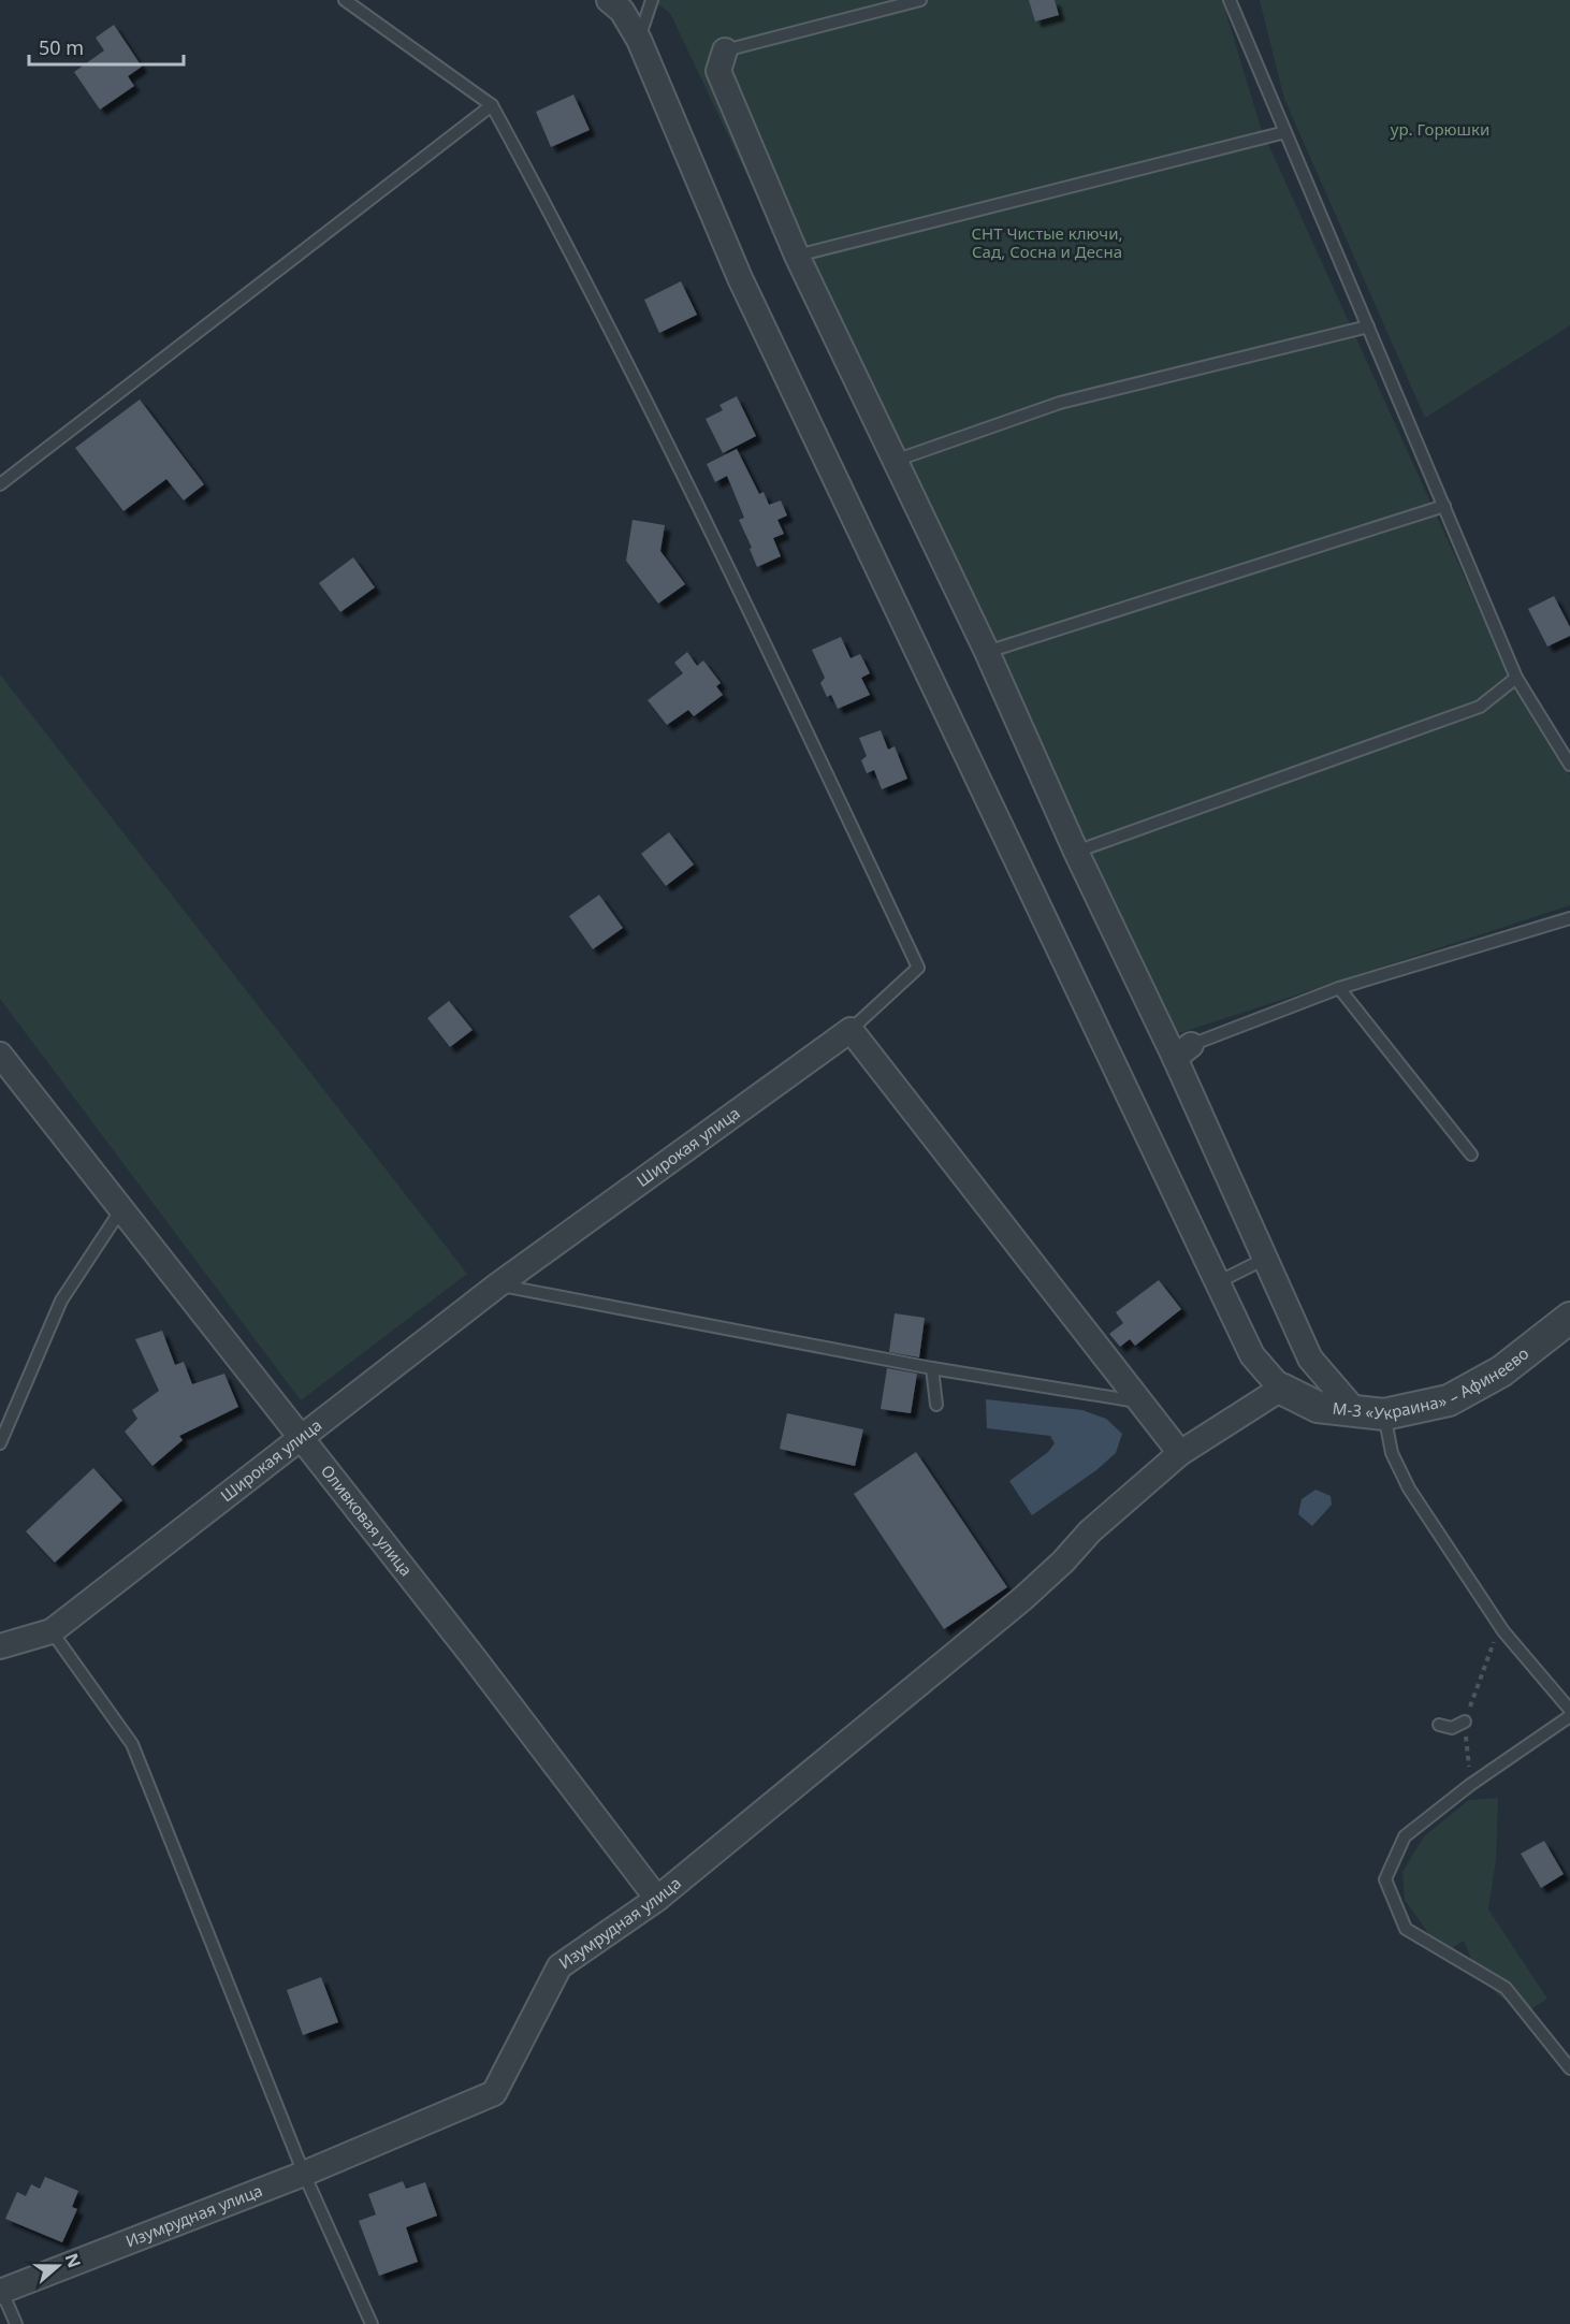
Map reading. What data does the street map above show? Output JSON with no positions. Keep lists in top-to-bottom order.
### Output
{
  "streets": {
    "street": [
      "Широкая улица",
      "М-3 «Украина» – Афинеево",
      "Оливковая улица",
      "Изумрудная улица"
    ]
  },
  "crossings": [
    ["Широкая улица", "Оливковая улица"],
    ["Оливковая улица", "Изумрудная улица"]
  ],
  "parks": ["ур. Горюшки", "СНТ Чистые ключи, Сад, Сосна и Десна"],
  "scale_bar": "50 m",
  "north": "right"
}
